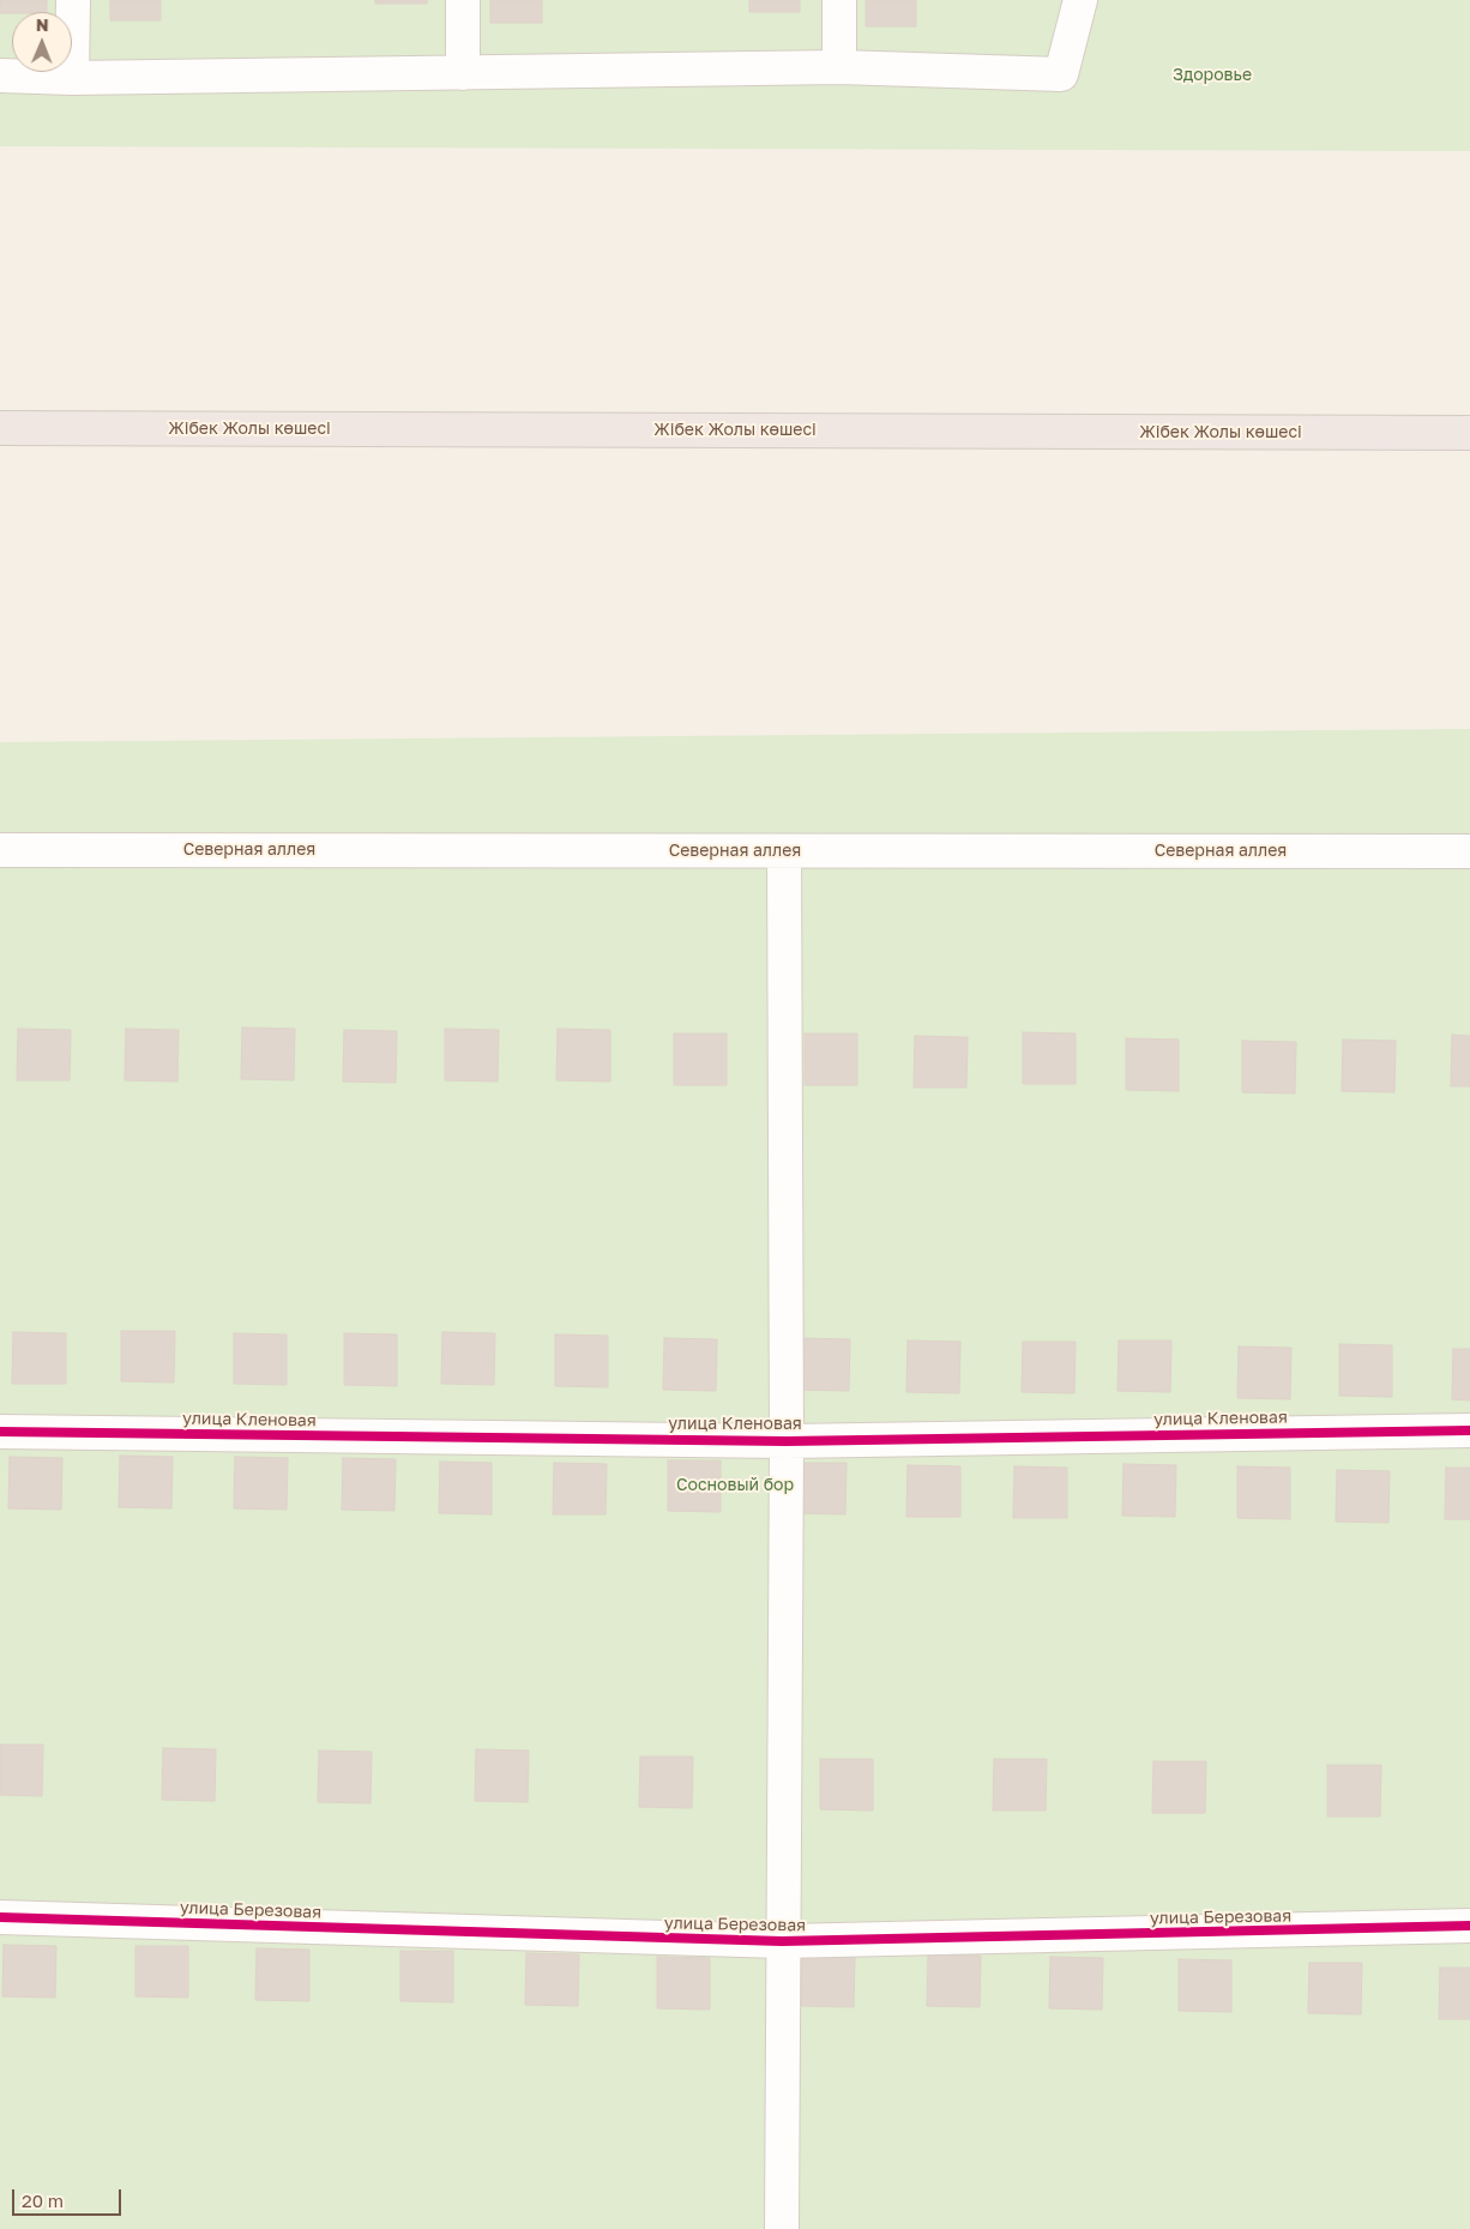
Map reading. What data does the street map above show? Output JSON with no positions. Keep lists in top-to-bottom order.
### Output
{
  "streets": {
    "highway": ["Жібек Жолы көшесі"],
    "street": ["Северная аллея", "улица Кленовая", "улица Березовая"]
  },
  "parks": ["Здоровье", "Сосновый бор"],
  "scale_bar": "20 m",
  "north": "top"
}
